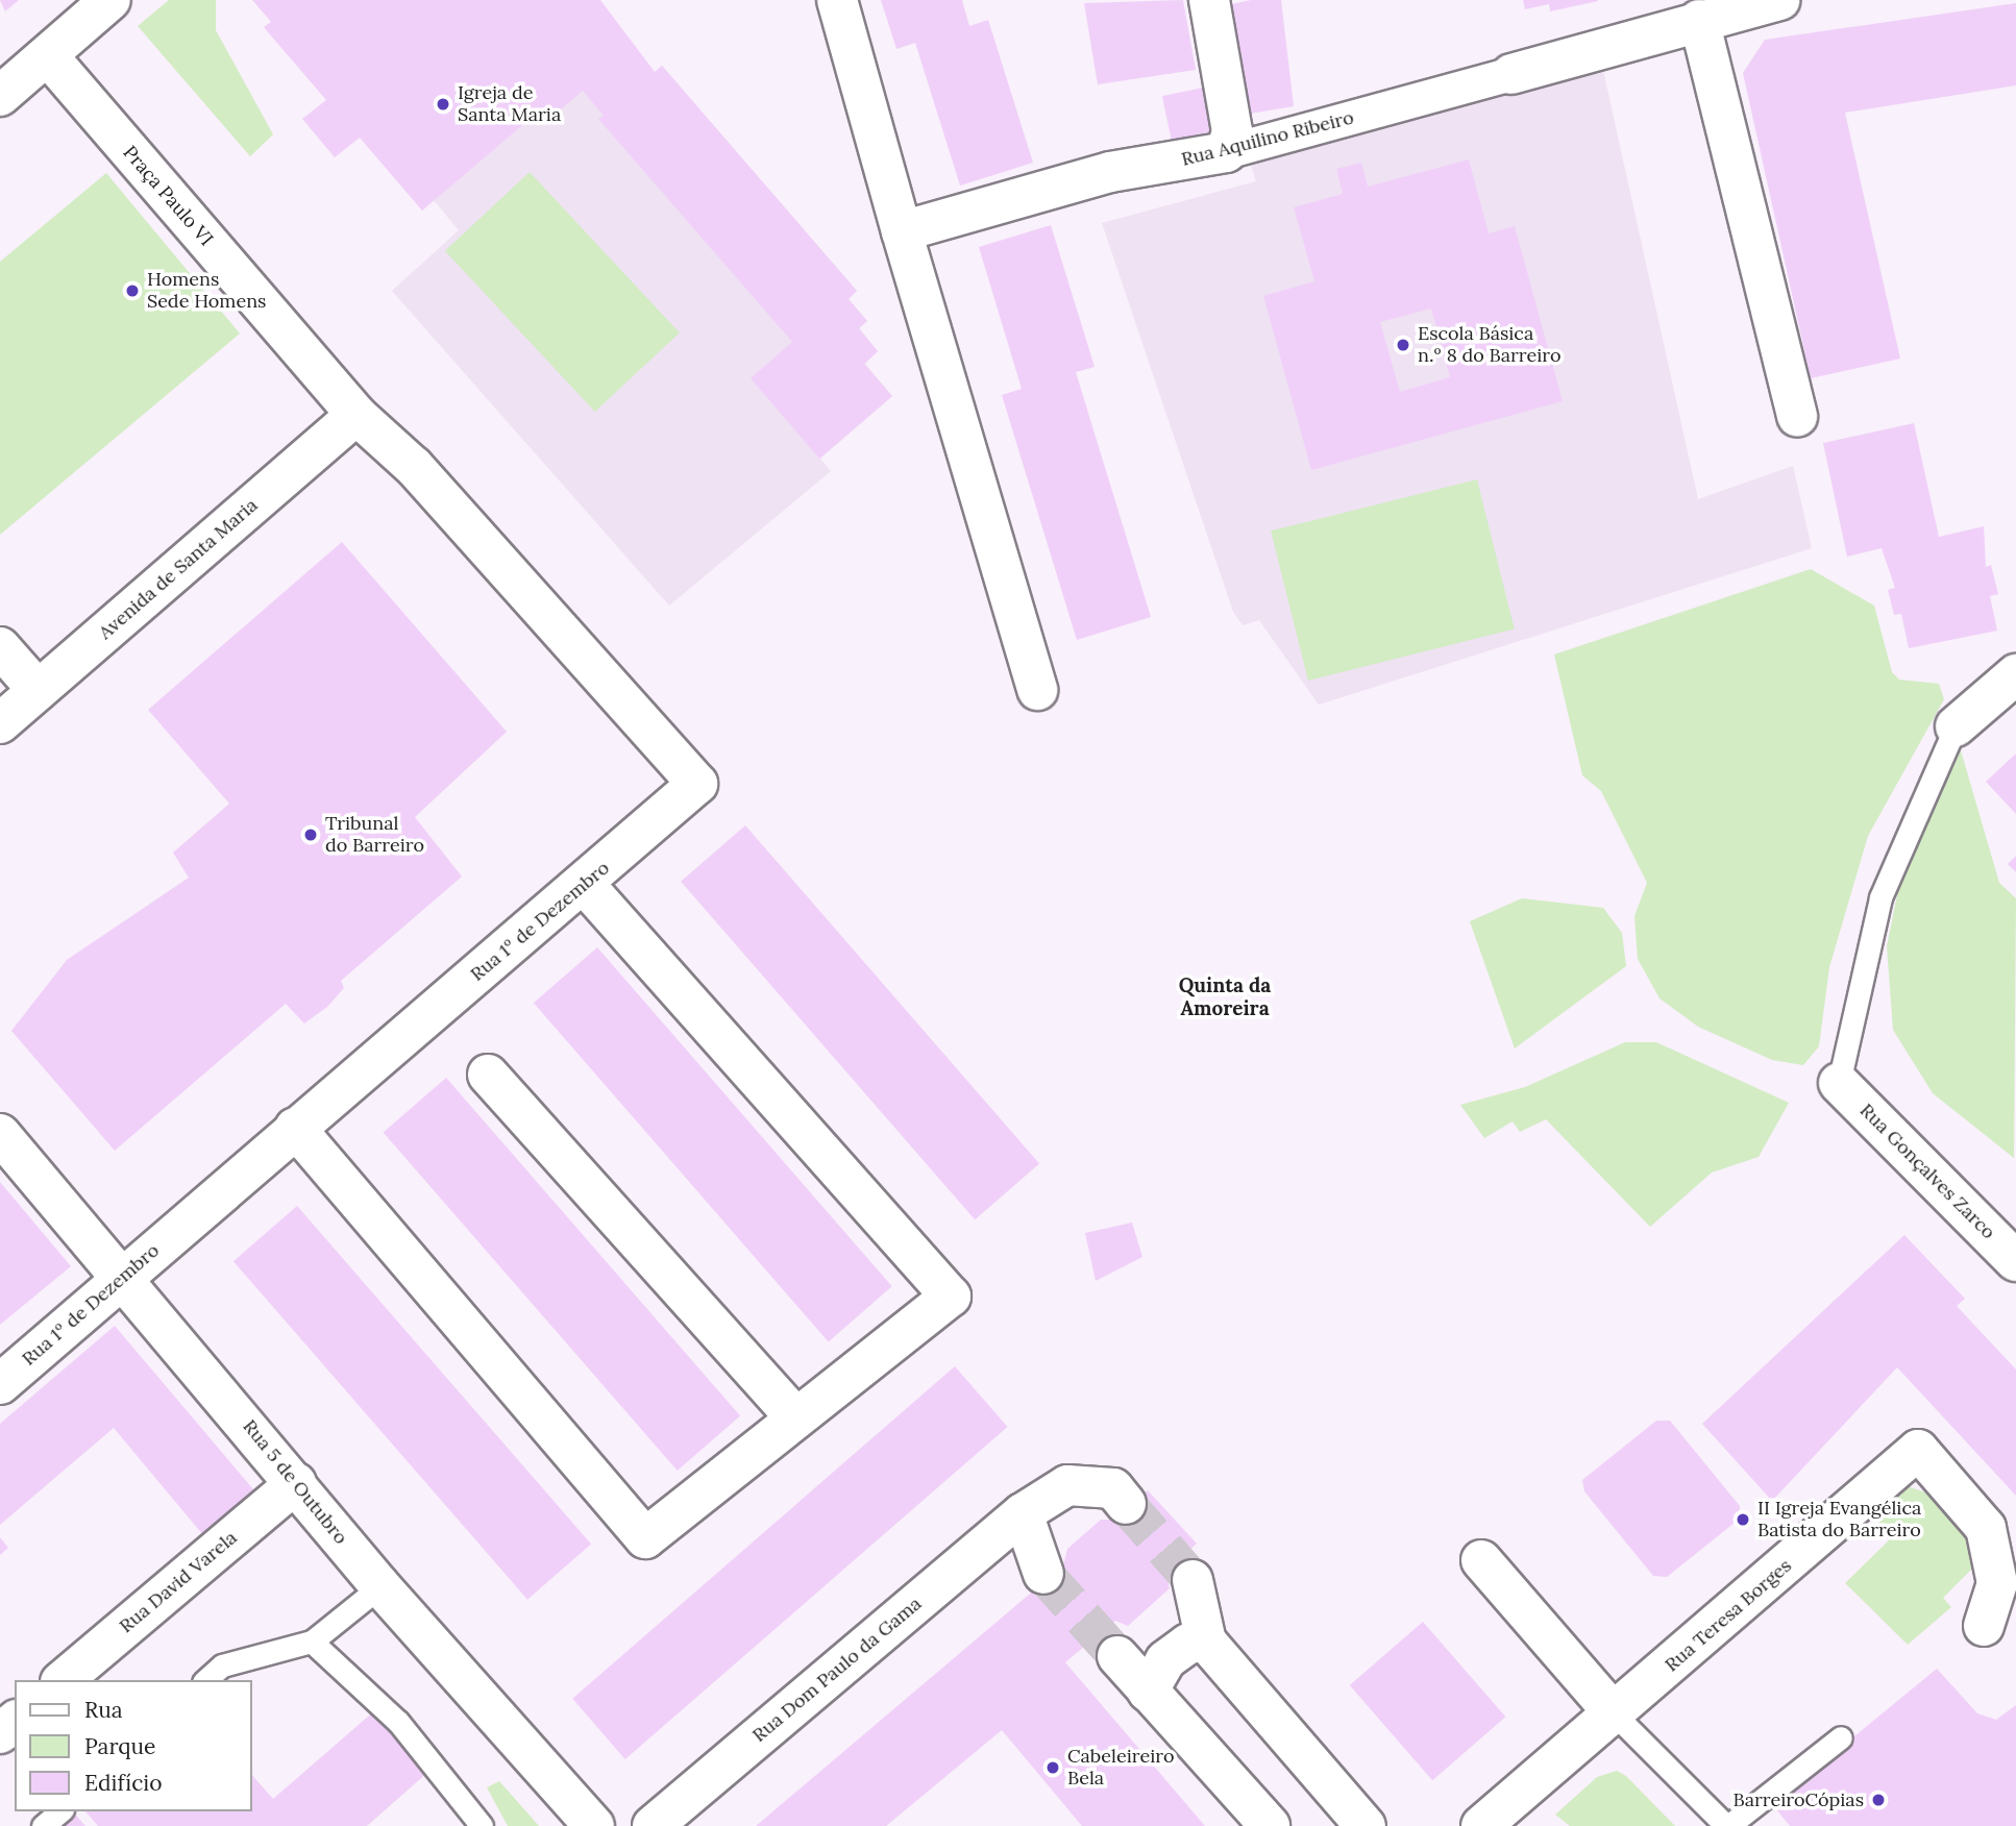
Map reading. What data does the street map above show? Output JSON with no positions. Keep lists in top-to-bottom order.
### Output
{
  "streets": {
    "street": [
      "Rua Aquilino Ribeiro",
      "Praça Paulo VI",
      "Avenida de Santa Maria",
      "Rua 1º de Dezembro",
      "Rua Gonçalves Zarco",
      "Rua 5 de Outubro",
      "Rua David Varela",
      "Rua Teresa Borges",
      "Rua Dom Paulo da Gama"
    ]
  },
  "crossings": [
    ["Praça Paulo VI", "Avenida de Santa Maria"],
    ["Praça Paulo VI", "Rua 1º de Dezembro"],
    ["Avenida de Santa Maria", "Rua 1º de Dezembro"],
    ["Rua 1º de Dezembro", "Rua 5 de Outubro"],
    ["Rua 5 de Outubro", "Rua David Varela"]
  ],
  "districts": ["Quinta da Amoreira"],
  "places": [
    "Igreja de Santa Maria",
    "Homens Sede Homens",
    "Escola Básica n.º 8 do Barreiro",
    "Tribunal do Barreiro",
    "II Igreja Evangélica Batista do Barreiro",
    "Cabeleireiro Bela",
    "BarreiroCópias"
  ],
  "legend": ["Rua", "Parque", "Edifício"]
}
